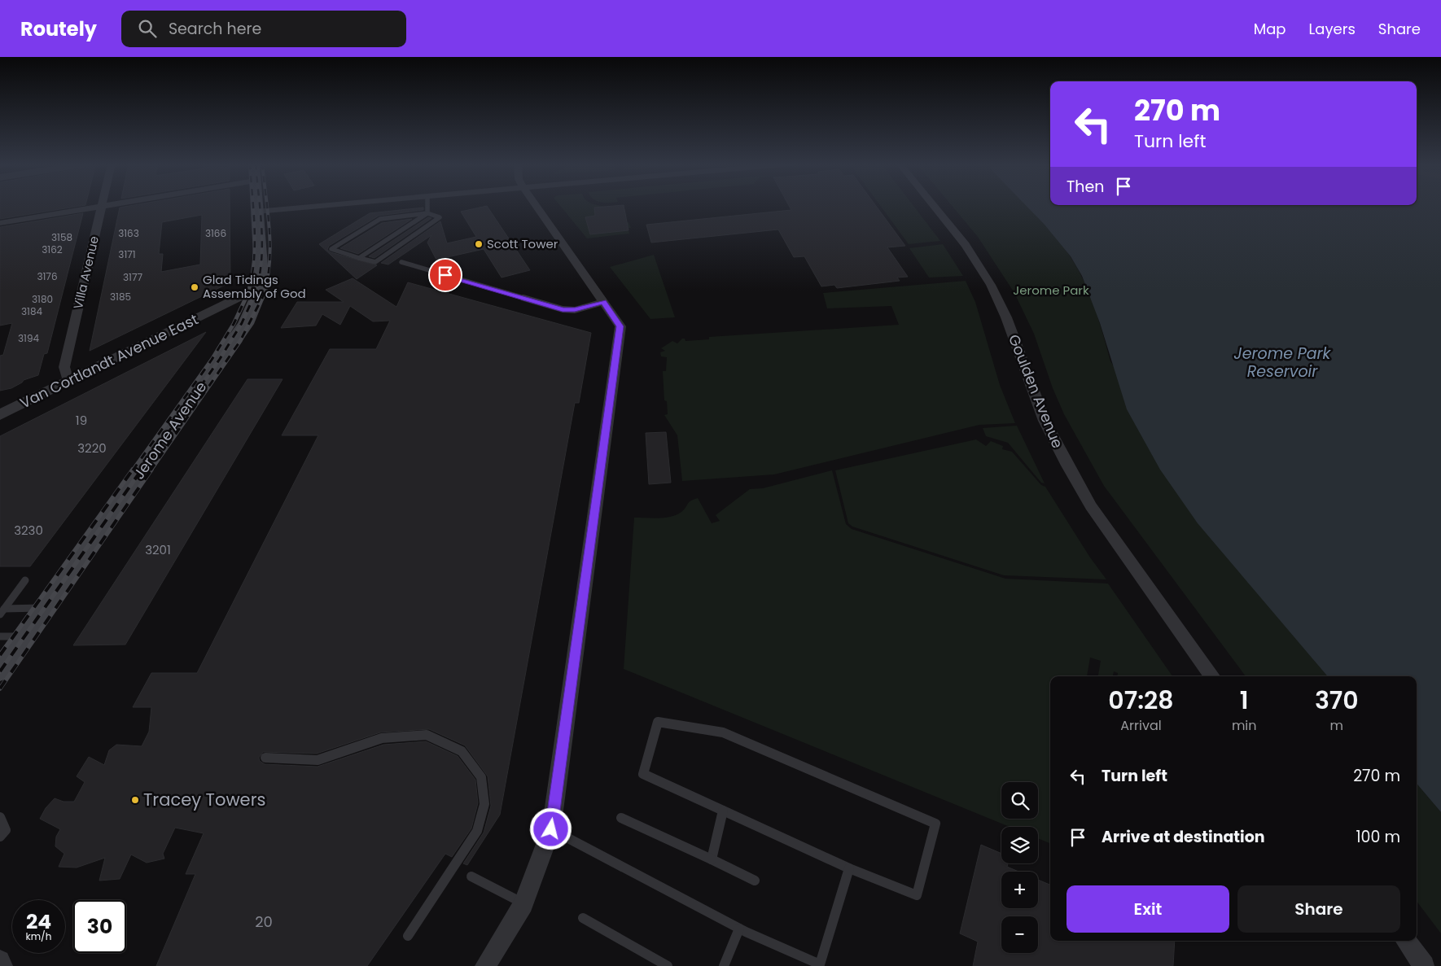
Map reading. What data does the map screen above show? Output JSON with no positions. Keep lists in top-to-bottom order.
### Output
{
  "streets": {
    "main road": ["Jerome Avenue"],
    "street": ["Villa Avenue", "Van Cortlandt Avenue East", "Goulden Avenue"]
  },
  "crossings": [
    ["Villa Avenue", "Van Cortlandt Avenue East"],
    ["Van Cortlandt Avenue East", "Jerome Avenue"]
  ],
  "water": ["Jerome Park Reservoir"],
  "parks": ["Jerome Park"],
  "places": ["Scott Tower", "Glad Tidings Assembly of God", "Tracey Towers"],
  "house_numbers": [
    "3163",
    "3166",
    "3158",
    "3162",
    "3171",
    "3176",
    "3177",
    "3185",
    "3180",
    "3184",
    "3194",
    "19",
    "3220",
    "3230",
    "3201",
    "20"
  ],
  "page": {
    "header": "Routely",
    "search": "Search here",
    "nav": ["Map", "Layers", "Share"],
    "turn": ["270 m", "Turn left"],
    "then": "Then",
    "eta": [
      "07:28",
      "Arrival",
      "1",
      "min",
      "370",
      "m"
    ],
    "list": [
      {
        "name": "Turn left",
        "value": "270 m"
      },
      {
        "name": "Arrive at destination",
        "value": "100 m"
      }
    ],
    "map_buttons": ["+", "−"],
    "buttons": ["Exit", "Share"],
    "speed": "24 km/h",
    "limit": "30"
  }
}
